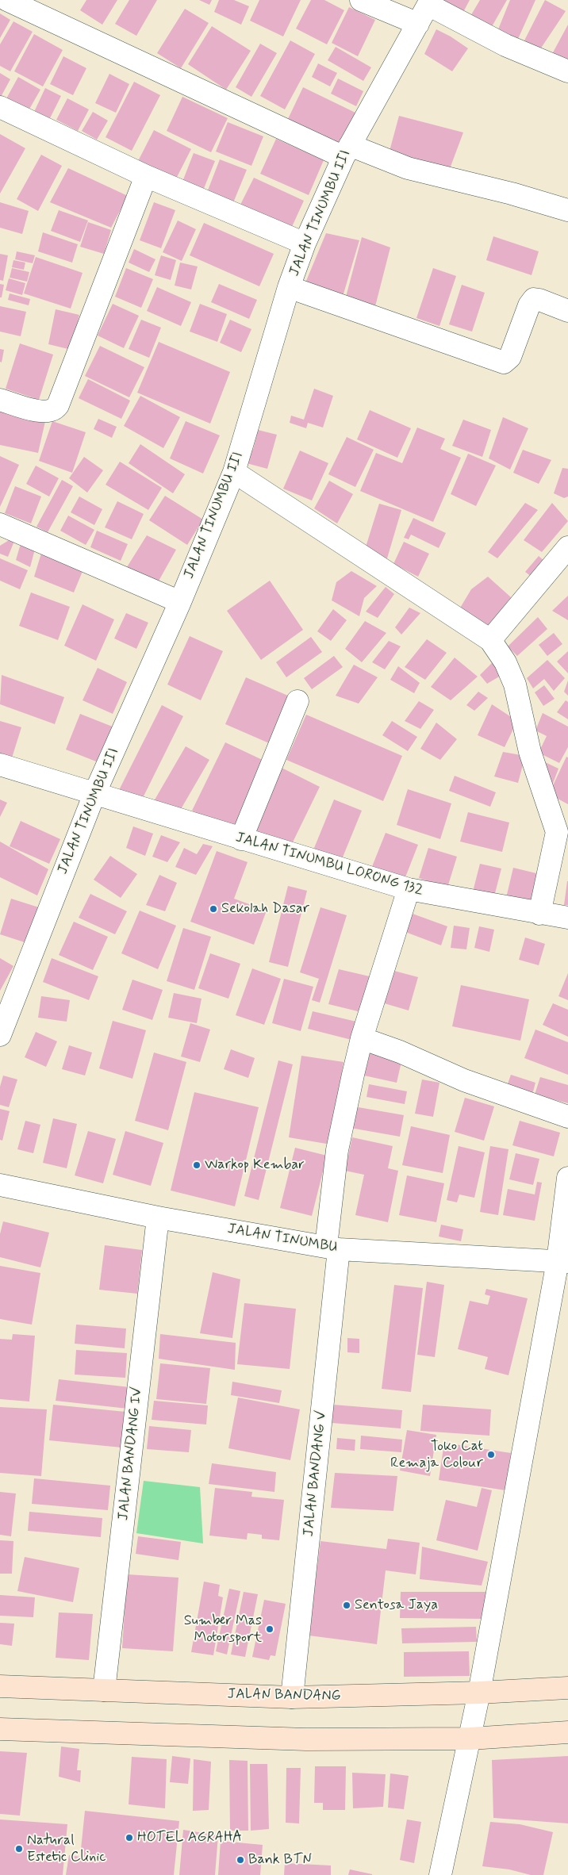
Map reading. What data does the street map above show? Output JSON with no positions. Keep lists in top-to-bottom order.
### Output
{
  "streets": {
    "main road": ["JALAN BANDANG"],
    "street": [
      "JALAN TINUMBU III",
      "JALAN TINUMBU LORONG 132",
      "JALAN TINUMBU",
      "JALAN BANDANG IV",
      "JALAN BANDANG V"
    ]
  },
  "crossings": [
    ["JALAN TINUMBU III", "JALAN TINUMBU LORONG 132"],
    ["JALAN TINUMBU LORONG 132", "JALAN BANDANG V"],
    ["JALAN TINUMBU", "JALAN BANDANG IV"],
    ["JALAN TINUMBU", "JALAN BANDANG V"],
    ["JALAN BANDANG IV", "JALAN BANDANG"],
    ["JALAN BANDANG V", "JALAN BANDANG"]
  ],
  "places": [
    "Sekolah Dasar",
    "Warkop Kembar",
    "Toko Cat Remaja Colour",
    "Sentosa Jaya",
    "Sumber Mas Motorsport",
    "HOTEL AGRAHA",
    "Natural Estetic Clinic",
    "Bank BTN"
  ]
}
